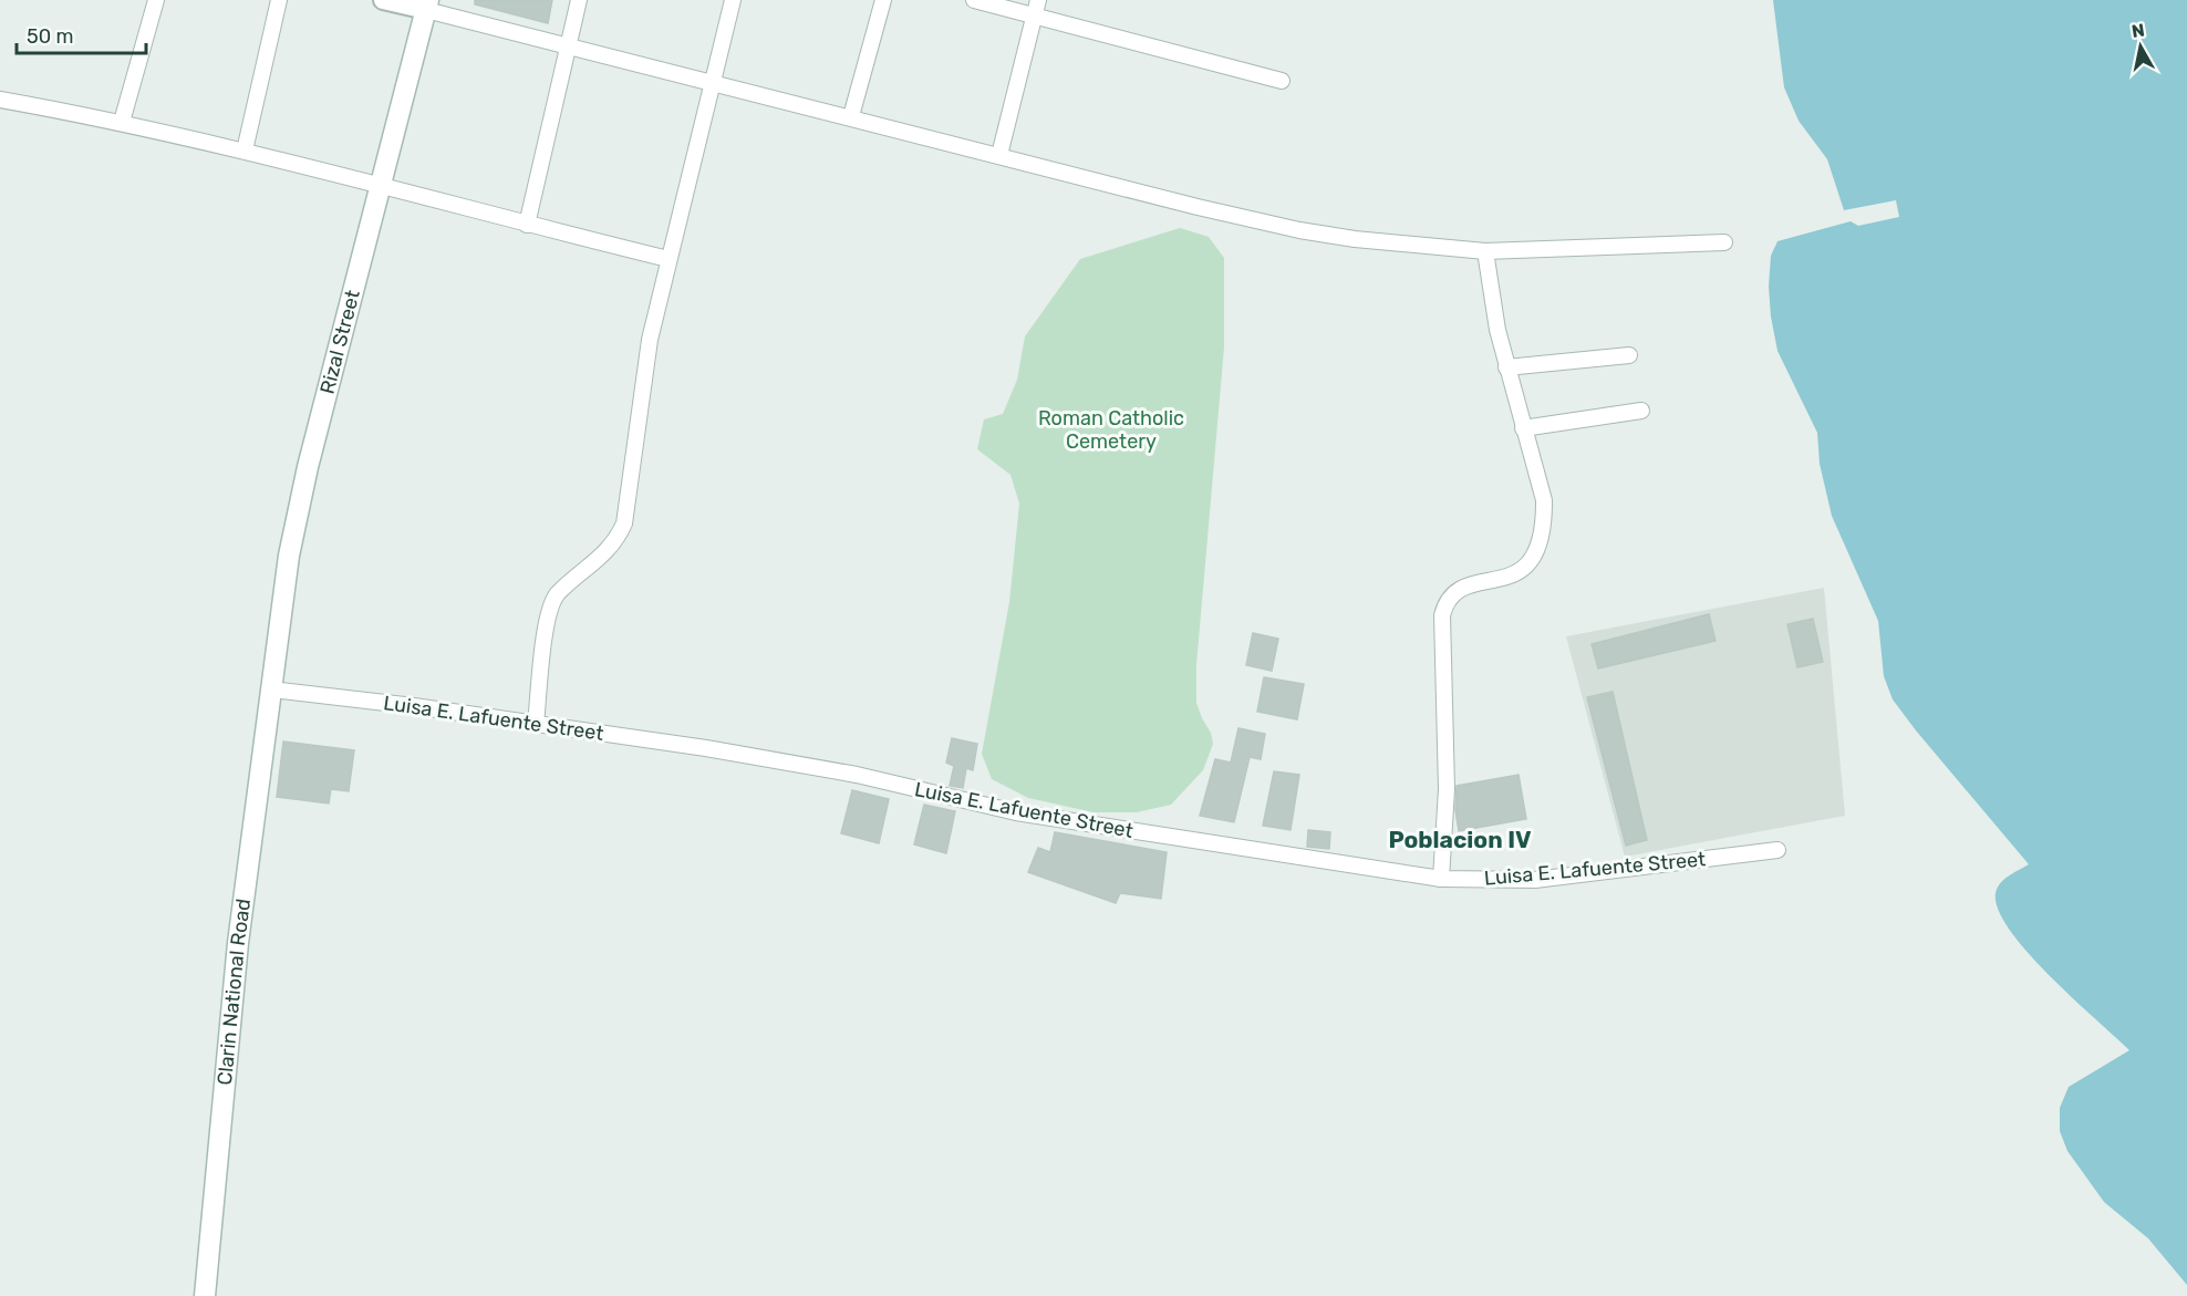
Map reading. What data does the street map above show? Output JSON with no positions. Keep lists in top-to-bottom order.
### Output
{
  "streets": {
    "main road": ["Rizal Street", "Clarin National Road"],
    "street": ["Luisa E. Lafuente Street"]
  },
  "crossings": [
    ["Rizal Street", "Luisa E. Lafuente Street"],
    ["Rizal Street", "Clarin National Road"],
    ["Luisa E. Lafuente Street", "Clarin National Road"]
  ],
  "districts": ["Poblacion IV"],
  "parks": ["Roman Catholic Cemetery"],
  "scale_bar": "50 m",
  "north": "top"
}
